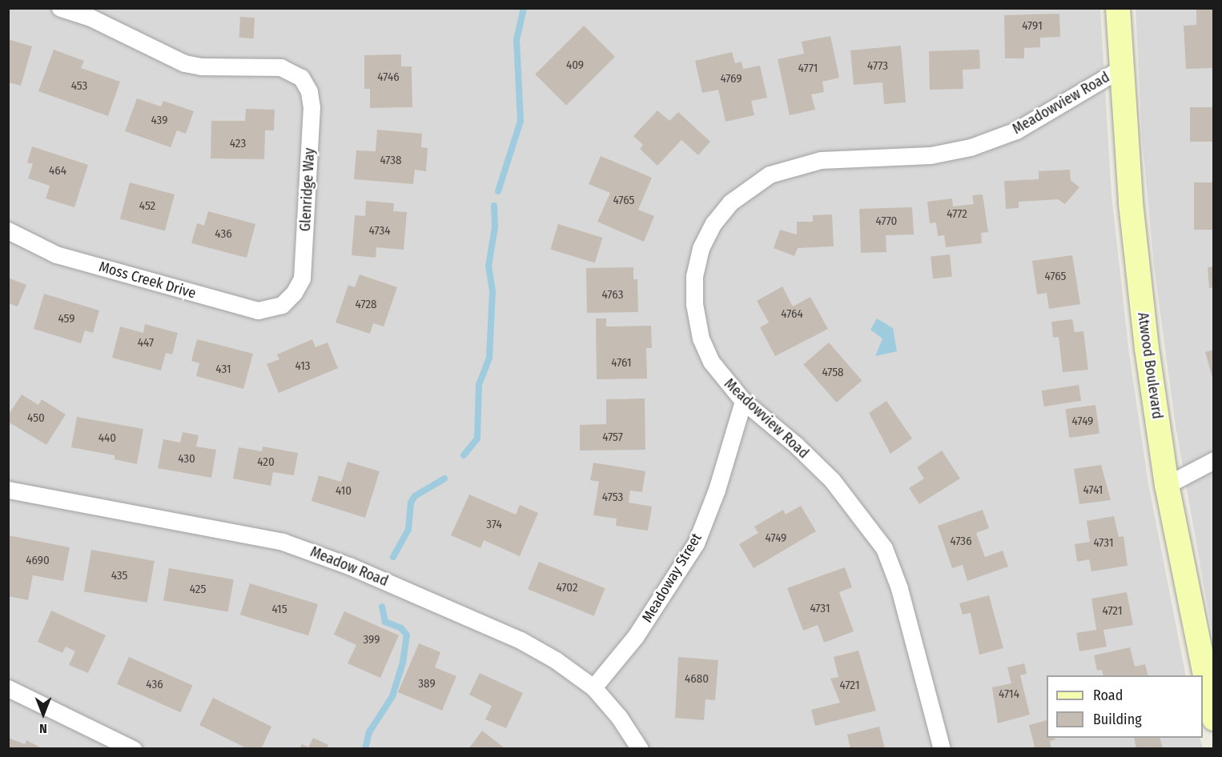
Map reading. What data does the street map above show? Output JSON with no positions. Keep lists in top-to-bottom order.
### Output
{
  "streets": {
    "street": [
      "Meadowview Road",
      "Glenridge Way",
      "Moss Creek Drive",
      "Atwood Boulevard",
      "Meadow Road",
      "Meadoway Street"
    ]
  },
  "crossings": [
    ["Meadowview Road", "Atwood Boulevard"],
    ["Meadowview Road", "Meadoway Street"],
    ["Glenridge Way", "Moss Creek Drive"],
    ["Meadow Road", "Meadoway Street"]
  ],
  "house_numbers": [
    "4791",
    "409",
    "4773",
    "4771",
    "4746",
    "4769",
    "453",
    "439",
    "423",
    "4738",
    "464",
    "4765",
    "452",
    "4772",
    "4770",
    "4734",
    "436",
    "4765",
    "4763",
    "4728",
    "4764",
    "459",
    "447",
    "4761",
    "413",
    "431",
    "4758",
    "450",
    "4749",
    "4757",
    "440",
    "430",
    "420",
    "4741",
    "410",
    "4753",
    "374",
    "4749",
    "4736",
    "4731",
    "4690",
    "435",
    "4702",
    "425",
    "4731",
    "415",
    "4721",
    "399",
    "4680",
    "389",
    "436",
    "4721",
    "4714"
  ],
  "legend": ["Road", "Building"],
  "north": "bottom"
}
